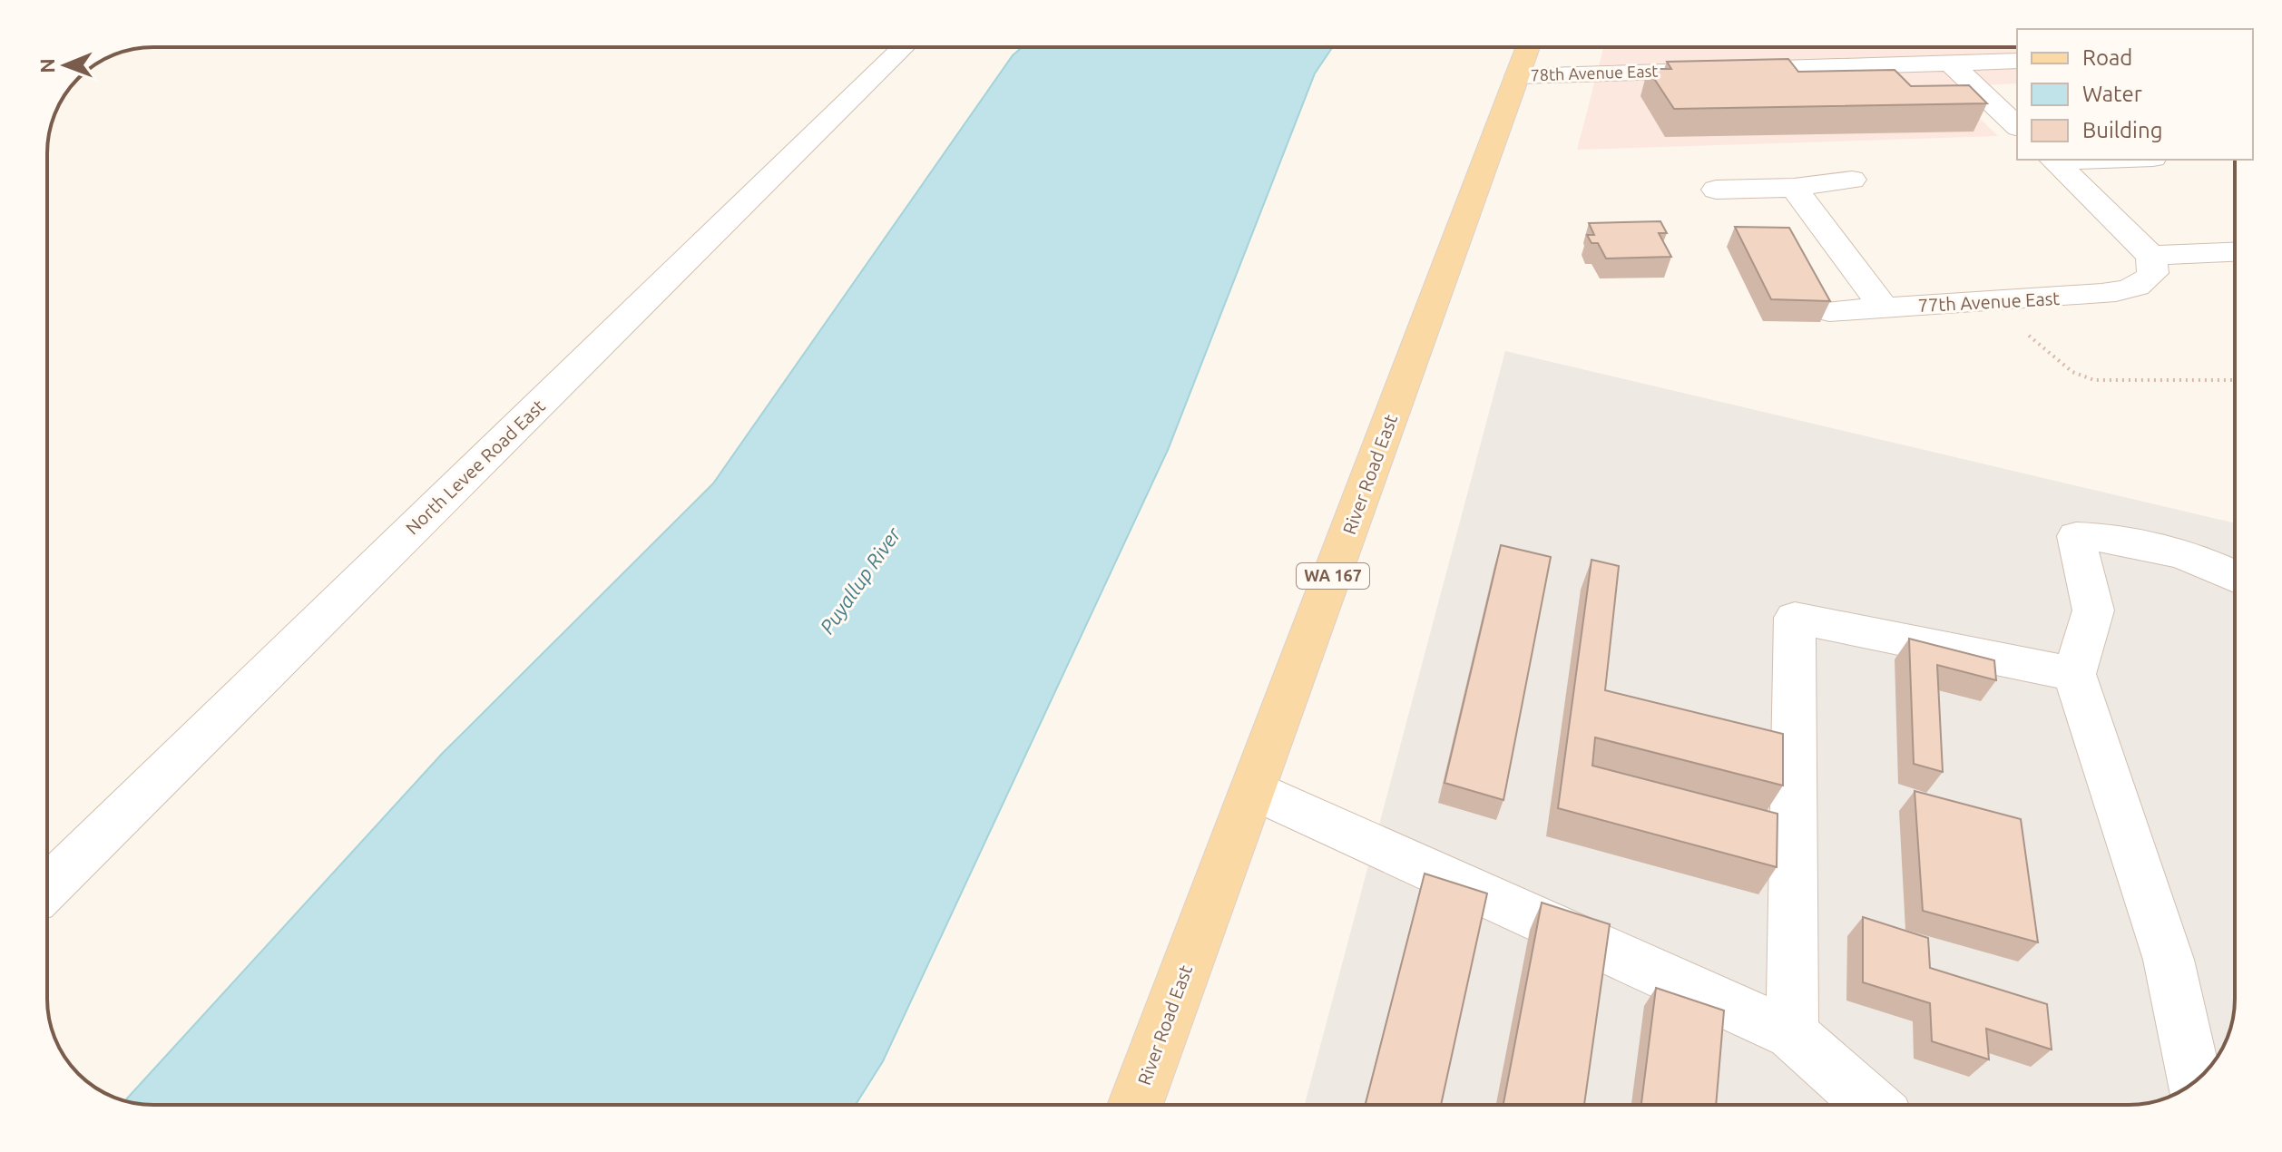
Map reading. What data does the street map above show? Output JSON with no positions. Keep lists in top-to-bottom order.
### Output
{
  "streets": {
    "main road": ["River Road East", "WA 167"],
    "street": ["78th Avenue East", "77th Avenue East", "North Levee Road East"]
  },
  "crossings": [
    ["78th Avenue East", "River Road East"]
  ],
  "water": ["Puyallup River"],
  "legend": ["Road", "Water", "Building"],
  "north": "left"
}
